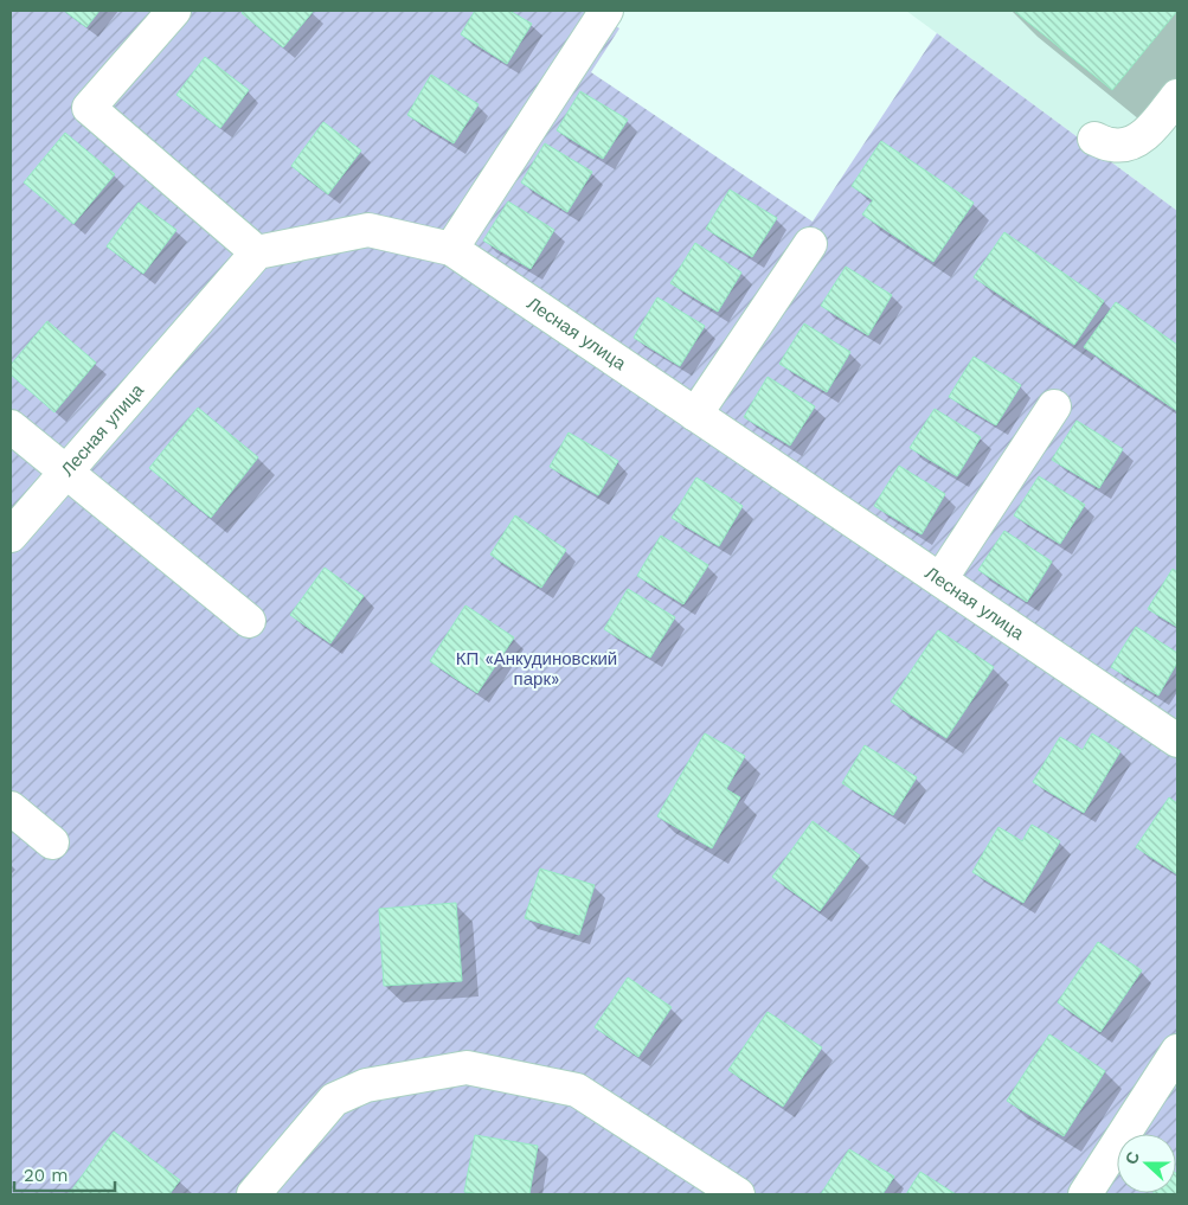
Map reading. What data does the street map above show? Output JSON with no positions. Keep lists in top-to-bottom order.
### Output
{
  "streets": {
    "street": ["Лесная улица"]
  },
  "parks": ["КП «Анкудиновский парк»"],
  "scale_bar": "20 m",
  "north": "left"
}
